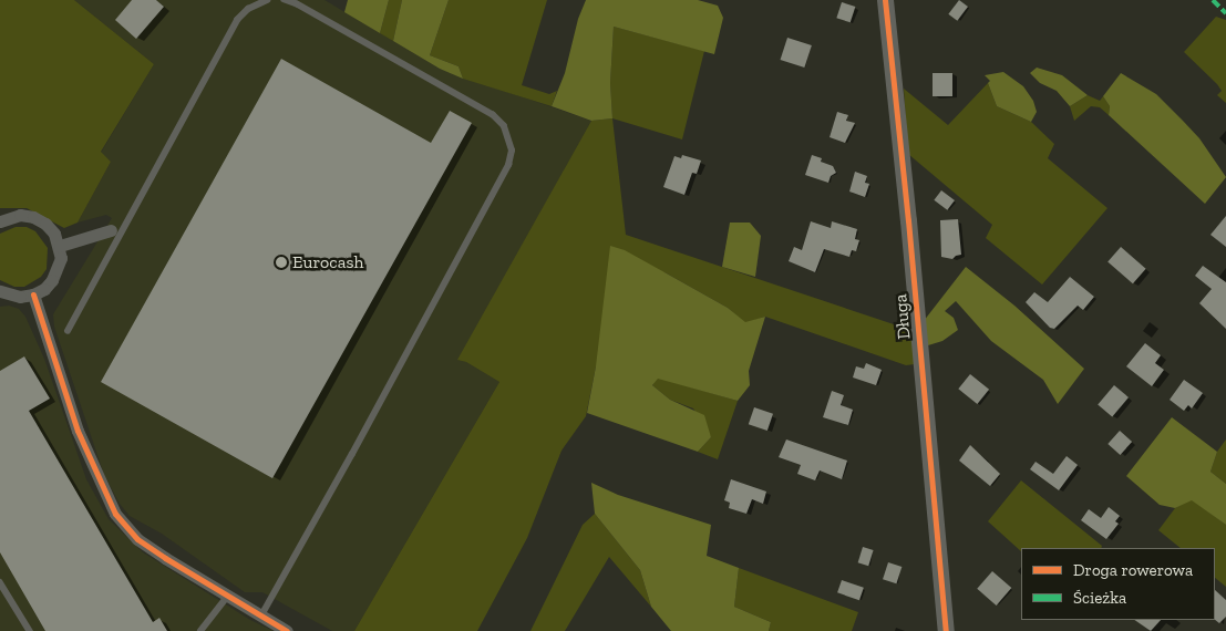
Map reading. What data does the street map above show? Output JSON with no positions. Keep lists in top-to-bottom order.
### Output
{
  "streets": {
    "street": ["Długa"]
  },
  "places": ["Eurocash"],
  "legend": ["Droga rowerowa", "Ścieżka"]
}
